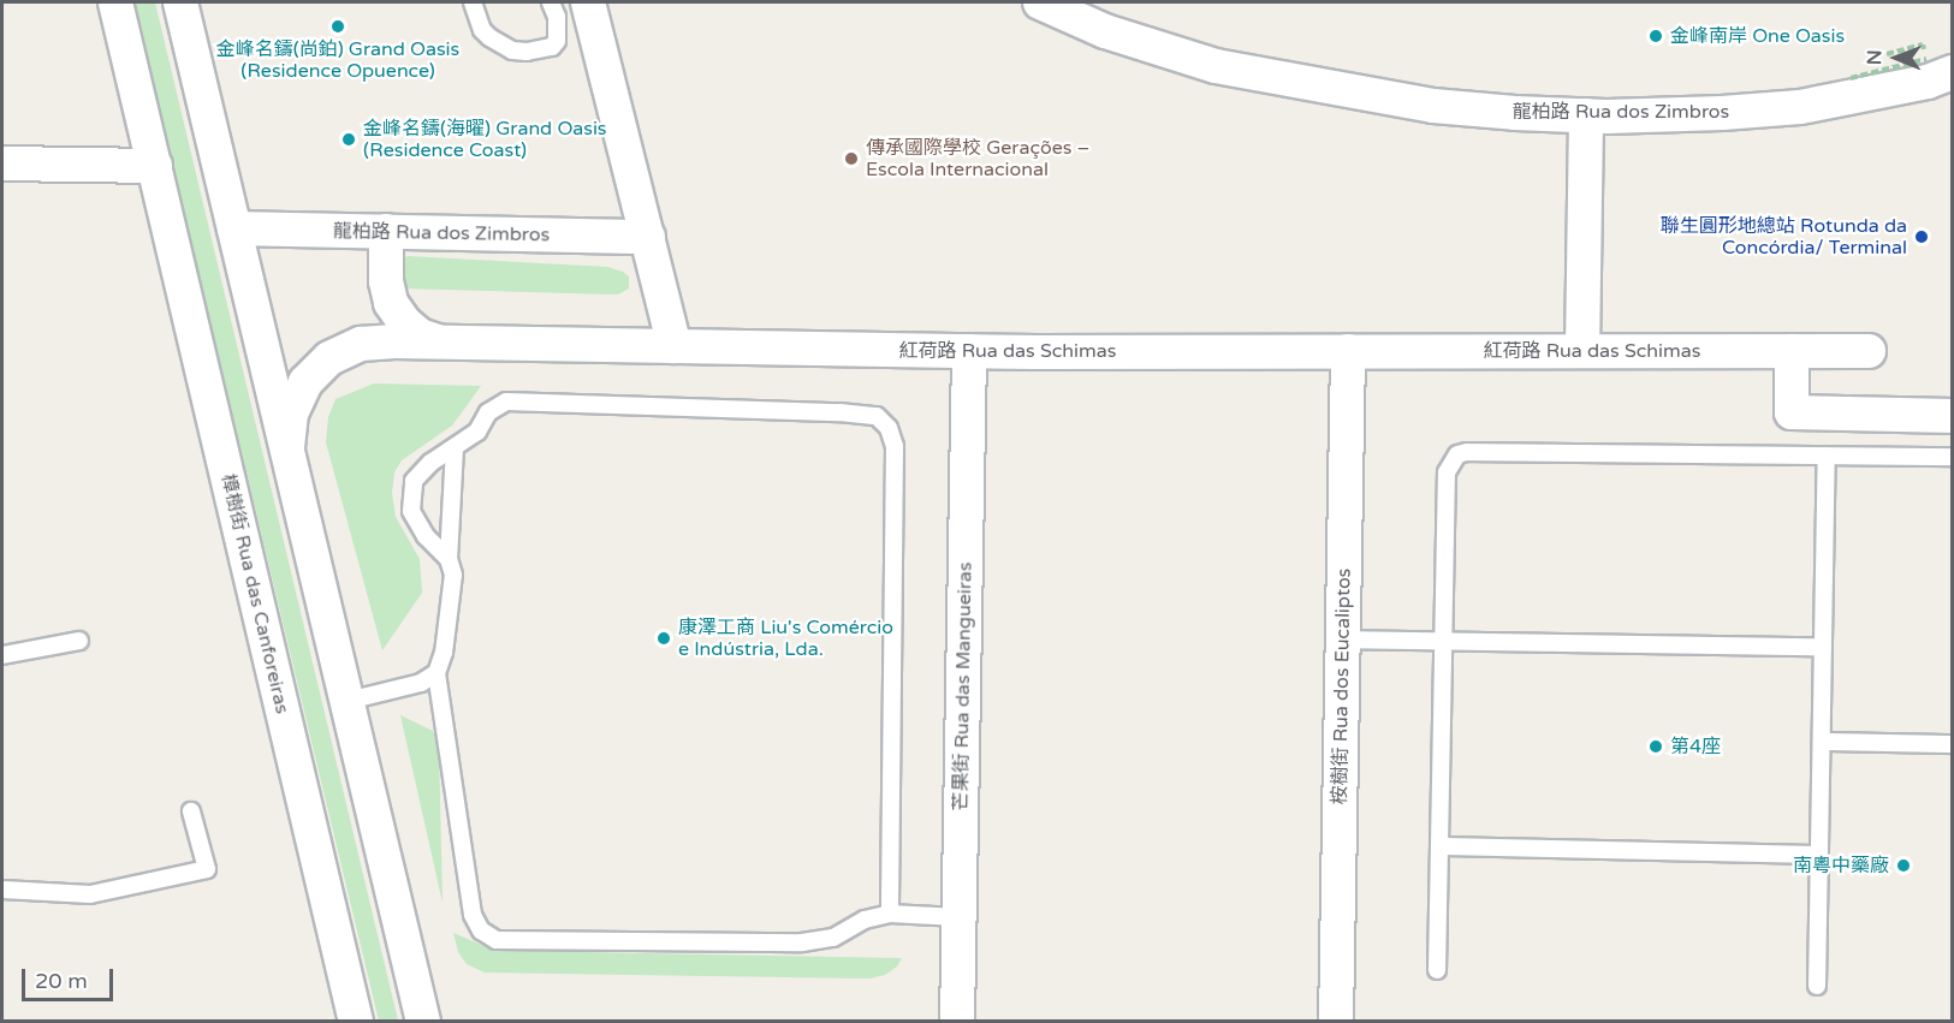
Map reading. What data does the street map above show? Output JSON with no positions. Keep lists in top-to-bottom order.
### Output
{
  "streets": {
    "street": [
      "龍柏路 Rua dos Zimbros",
      "紅荷路 Rua das Schimas",
      "樟樹街 Rua das Canforeiras",
      "芒果街 Rua das Mangueiras",
      "桉樹街 Rua dos Eucaliptos"
    ]
  },
  "crossings": [
    ["紅荷路 Rua das Schimas", "芒果街 Rua das Mangueiras"],
    ["紅荷路 Rua das Schimas", "桉樹街 Rua dos Eucaliptos"]
  ],
  "places": [
    "金峰名鑄(尚鉑) Grand Oasis (Residence Opuence)",
    "金峰南岸 One Oasis",
    "金峰名鑄(海曜) Grand Oasis (Residence Coast)",
    "傳承國際學校 Gerações – Escola Internacional",
    "聯生圓形地總站 Rotunda da Concórdia/ Terminal",
    "康澤工商 Liu's Comércio e Indústria, Lda.",
    "第4座",
    "南粵中藥廠"
  ],
  "scale_bar": "20 m",
  "north": "left"
}
